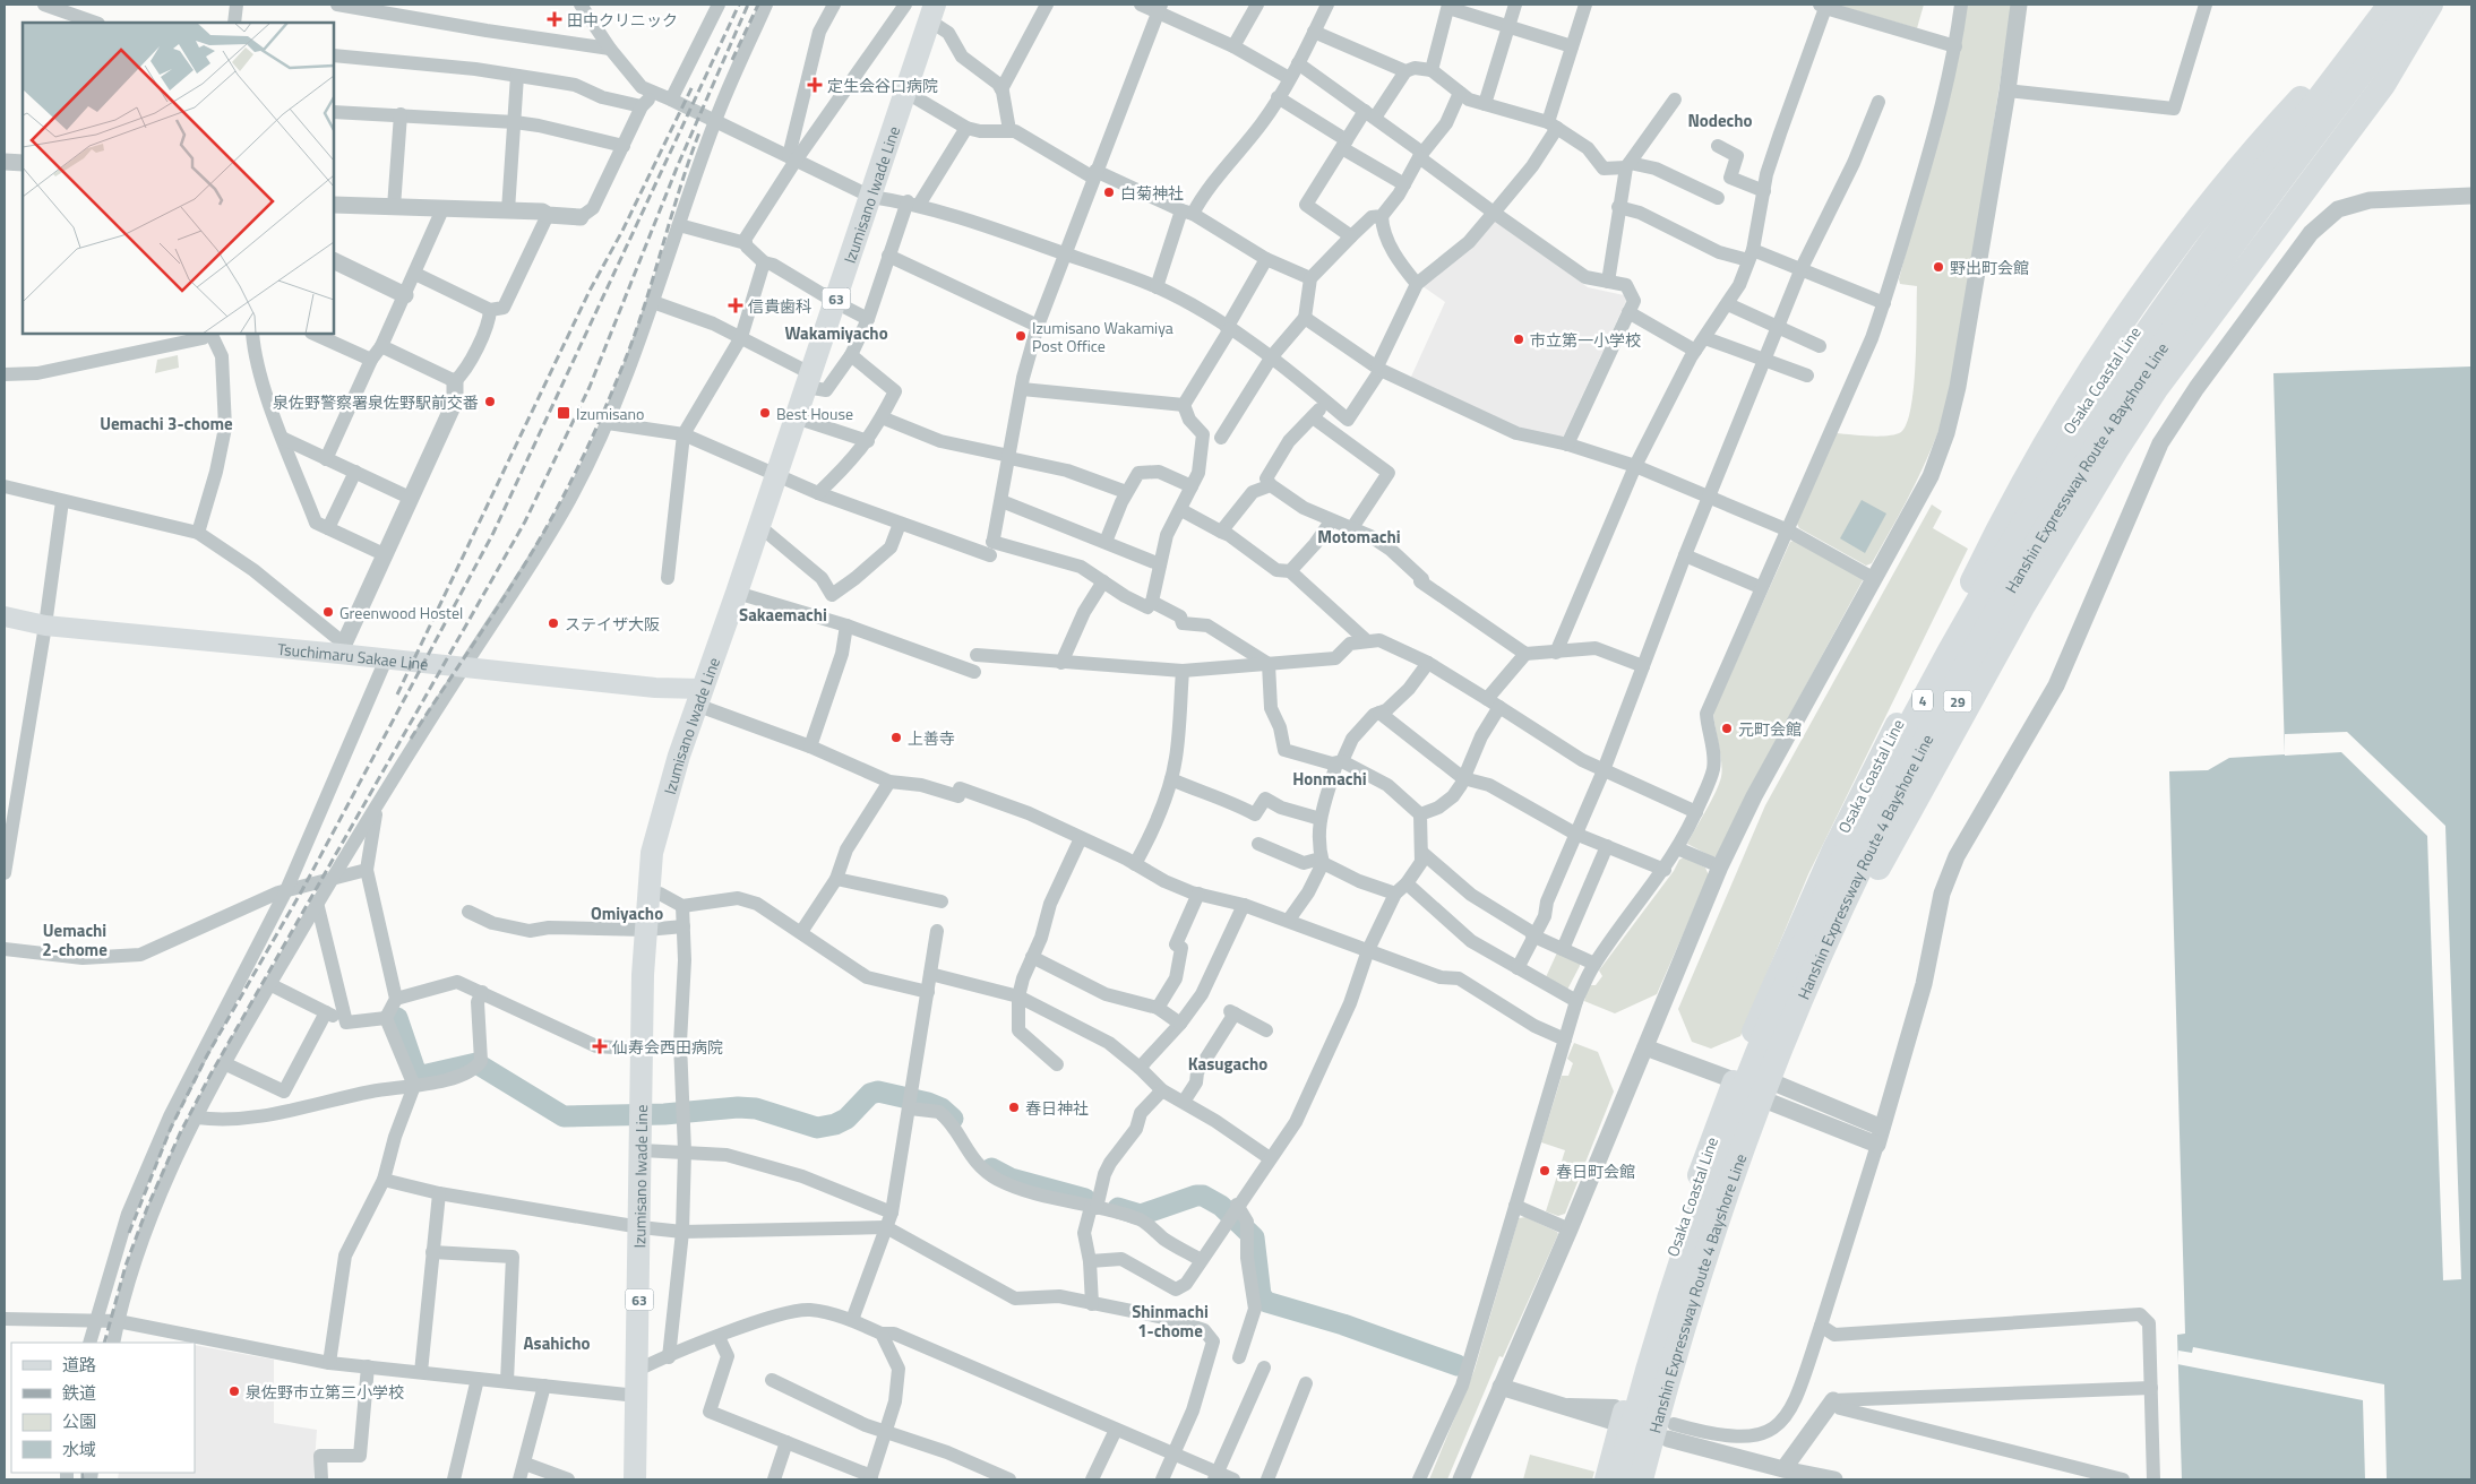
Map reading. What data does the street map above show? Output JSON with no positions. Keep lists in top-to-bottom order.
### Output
{
  "streets": {
    "highway": ["Hanshin Expressway Route 4 Bayshore Line", "4"],
    "main road": [
      "Izumisano Iwade Line",
      "63",
      "Osaka Coastal Line",
      "Tsuchimaru Sakae Line",
      "29"
    ]
  },
  "crossings": [
    ["Izumisano Iwade Line", "Tsuchimaru Sakae Line"]
  ],
  "districts": [
    "Nodecho",
    "Wakamiyacho",
    "Uemachi 3-chome",
    "Motomachi",
    "Sakaemachi",
    "Honmachi",
    "Omiyacho",
    "Uemachi 2-chome",
    "Kasugacho",
    "Shinmachi 1-chome",
    "Asahicho"
  ],
  "places": {
    "health": [
      "田中クリニック",
      "定生会谷口病院",
      "信貴歯科",
      "仙寿会西田病院"
    ],
    "other": [
      "白菊神社",
      "野出町会館",
      "Izumisano Wakamiya Post Office",
      "市立第一小学校",
      "泉佐野警察署泉佐野駅前交番",
      "Best House",
      "Greenwood Hostel",
      "ステイザ大阪",
      "元町会館",
      "上善寺",
      "春日神社",
      "春日町会館",
      "泉佐野市立第三小学校"
    ],
    "transit": ["Izumisano"]
  },
  "legend": [
    "道路",
    "鉄道",
    "公園",
    "水域"
  ]
}
